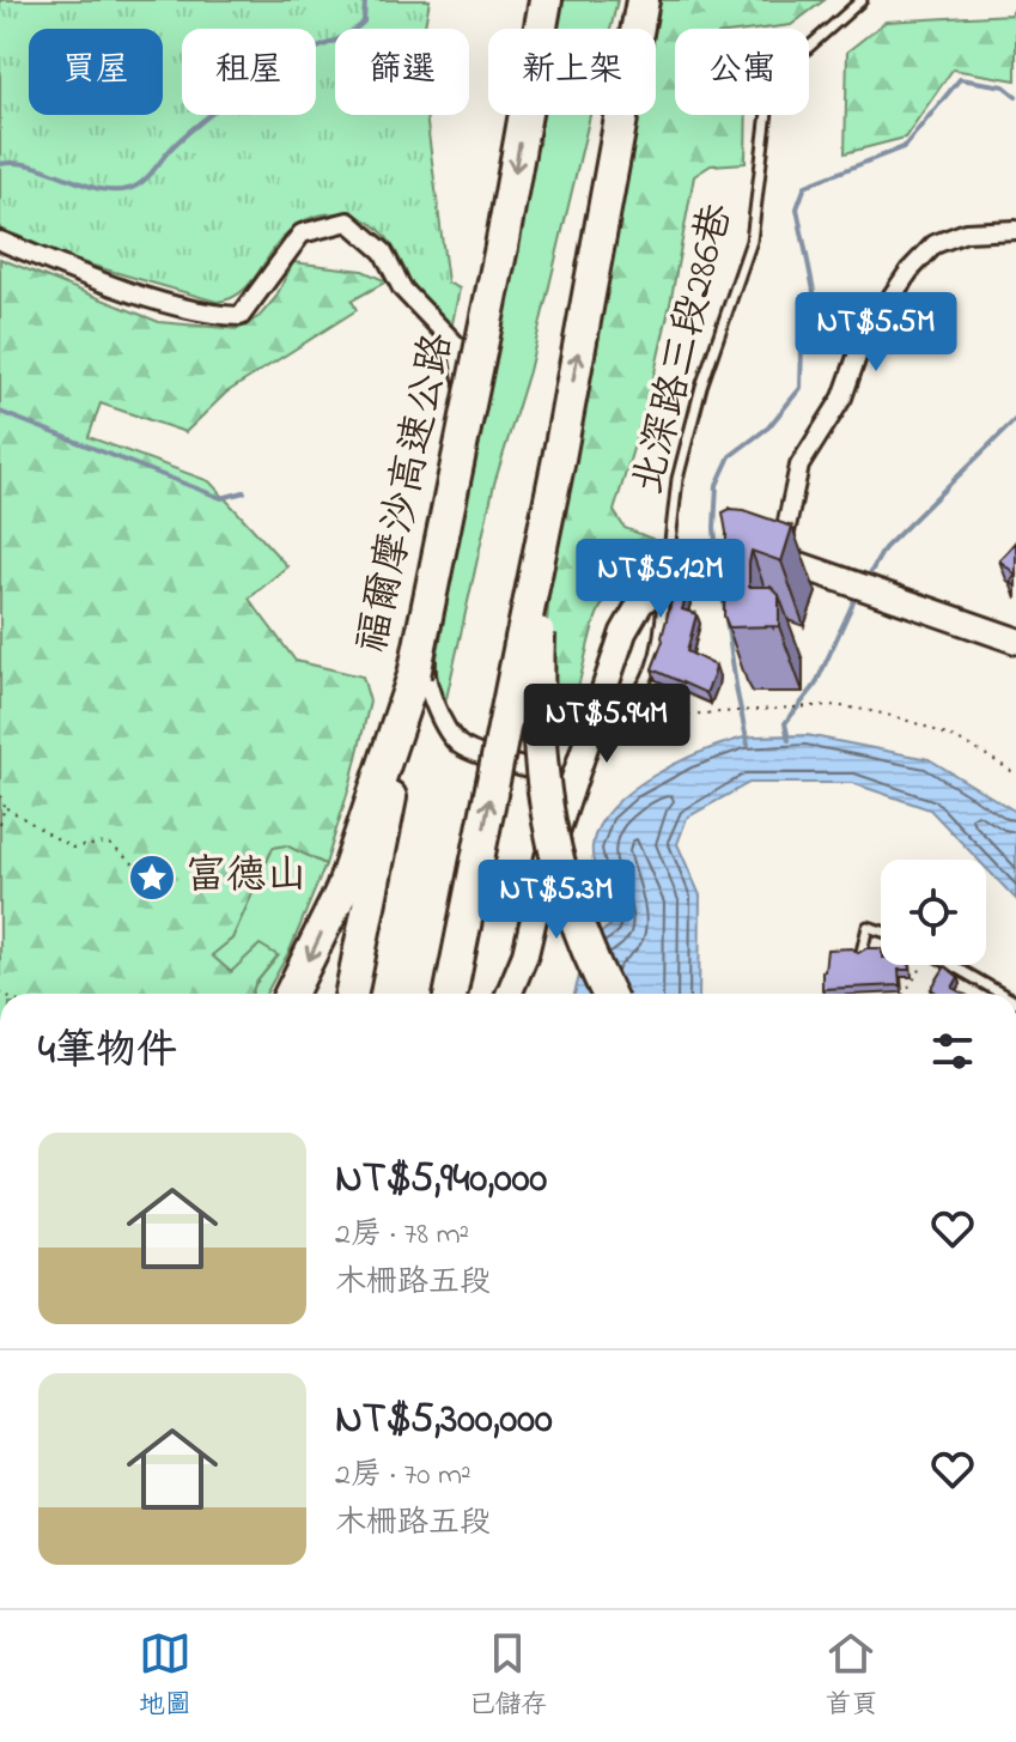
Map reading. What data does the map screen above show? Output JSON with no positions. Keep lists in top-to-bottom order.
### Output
{
  "streets": {
    "highway": ["福爾摩沙高速公路"],
    "lane": ["北深路三段286巷"]
  },
  "places": {
    "place": ["富德山"]
  },
  "page": {
    "chip": [
      "買屋",
      "租屋",
      "篩選",
      "新上架",
      "公寓"
    ],
    "price": [
      "NT$5.5M",
      "NT$5.12M",
      "NT$5.94M",
      "NT$5.3M"
    ],
    "heading": "4筆物件",
    "list": [
      {
        "name": "NT$5,940,000",
        "note": "2房 · 78 m² · 木柵路五段"
      },
      {
        "name": "NT$5,300,000",
        "note": "2房 · 70 m² · 木柵路五段"
      }
    ],
    "tabs": ["地圖", "已儲存", "首頁"]
  }
}
